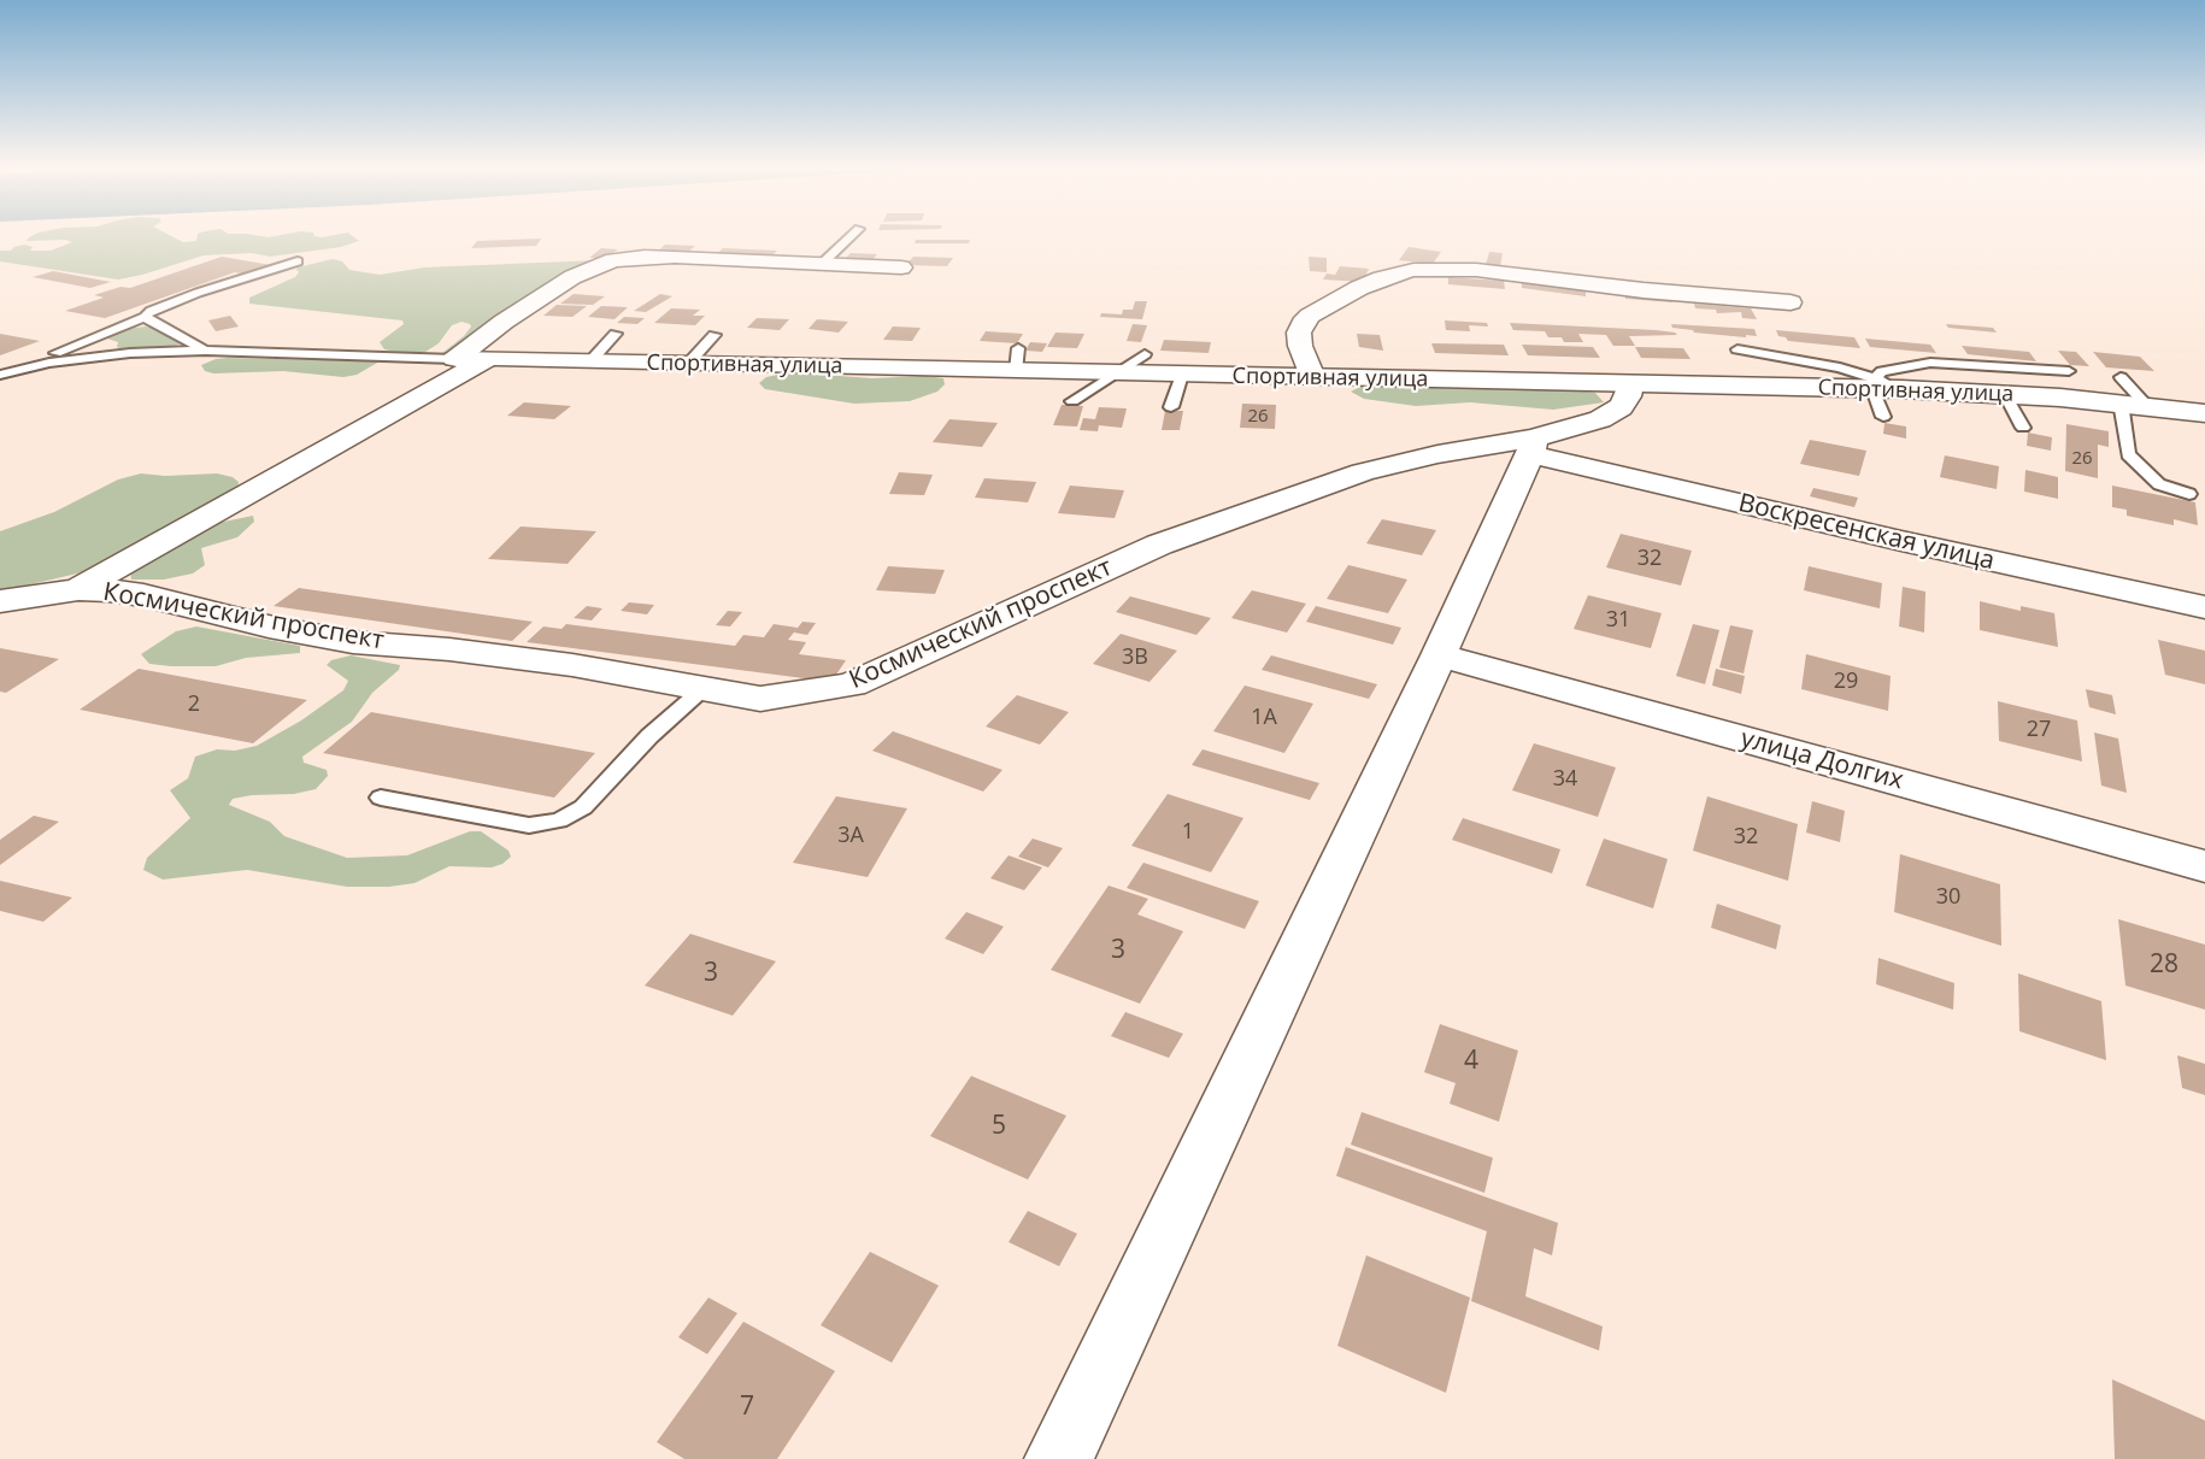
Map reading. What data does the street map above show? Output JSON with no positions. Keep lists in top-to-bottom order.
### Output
{
  "streets": {
    "street": [
      "Спортивная улица",
      "Воскресенская улица",
      "Космический проспект",
      "улица Долгих"
    ]
  },
  "crossings": [
    ["Спортивная улица", "Космический проспект"],
    ["Воскресенская улица", "Космический проспект"]
  ],
  "house_numbers": [
    "26",
    "26",
    "32",
    "31",
    "3В",
    "29",
    "2",
    "1А",
    "27",
    "34",
    "1",
    "3А",
    "32",
    "30",
    "3",
    "28",
    "3",
    "4",
    "5",
    "7"
  ]
}
